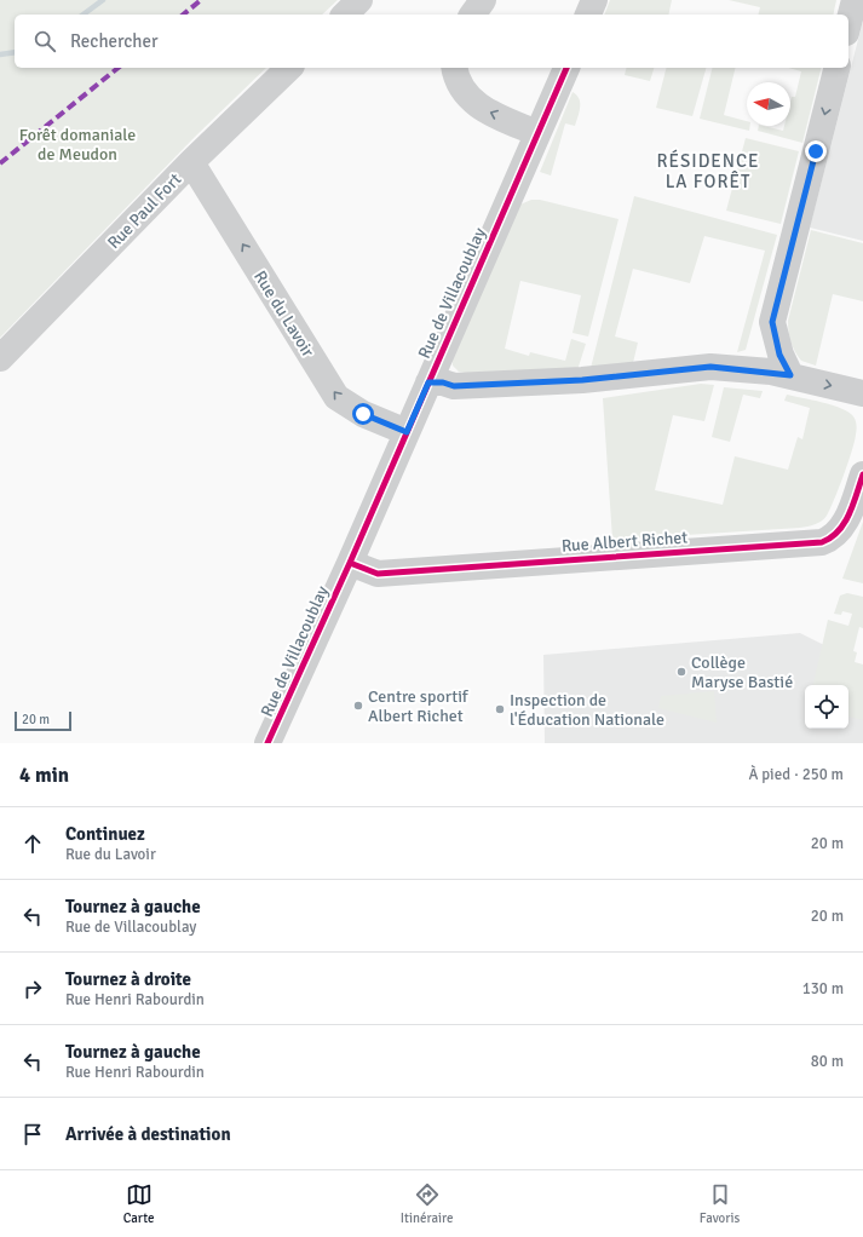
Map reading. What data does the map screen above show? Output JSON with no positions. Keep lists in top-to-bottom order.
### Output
{
  "streets": {
    "street": [
      "Rue Paul Fort",
      "Rue de Villacoublay",
      "Rue du Lavoir",
      "Rue Albert Richet"
    ]
  },
  "crossings": [
    ["Rue Paul Fort", "Rue du Lavoir"],
    ["Rue de Villacoublay", "Rue du Lavoir"],
    ["Rue de Villacoublay", "Rue Albert Richet"]
  ],
  "one_way": ["Rue du Lavoir"],
  "districts": ["RÉSIDENCE LA FORÊT"],
  "parks": ["Forêt domaniale de Meudon"],
  "places": ["Collège Maryse Bastié", "Centre sportif Albert Richet", "Inspection de l'Éducation Nationale"],
  "scale_bar": "20 m",
  "north": "left",
  "page": {
    "search": "Rechercher",
    "scale": "20 m",
    "heading": ["4 min", "À pied · 250 m"],
    "list": [
      ["Continuez", "Rue du Lavoir", "20 m"],
      ["Tournez à gauche", "Rue de Villacoublay", "20 m"],
      ["Tournez à droite", "Rue Henri Rabourdin", "130 m"],
      ["Tournez à gauche", "Rue Henri Rabourdin", "80 m"],
      "Arrivée à destination"
    ],
    "nav": ["Carte", "Itinéraire", "Favoris"]
  }
}
